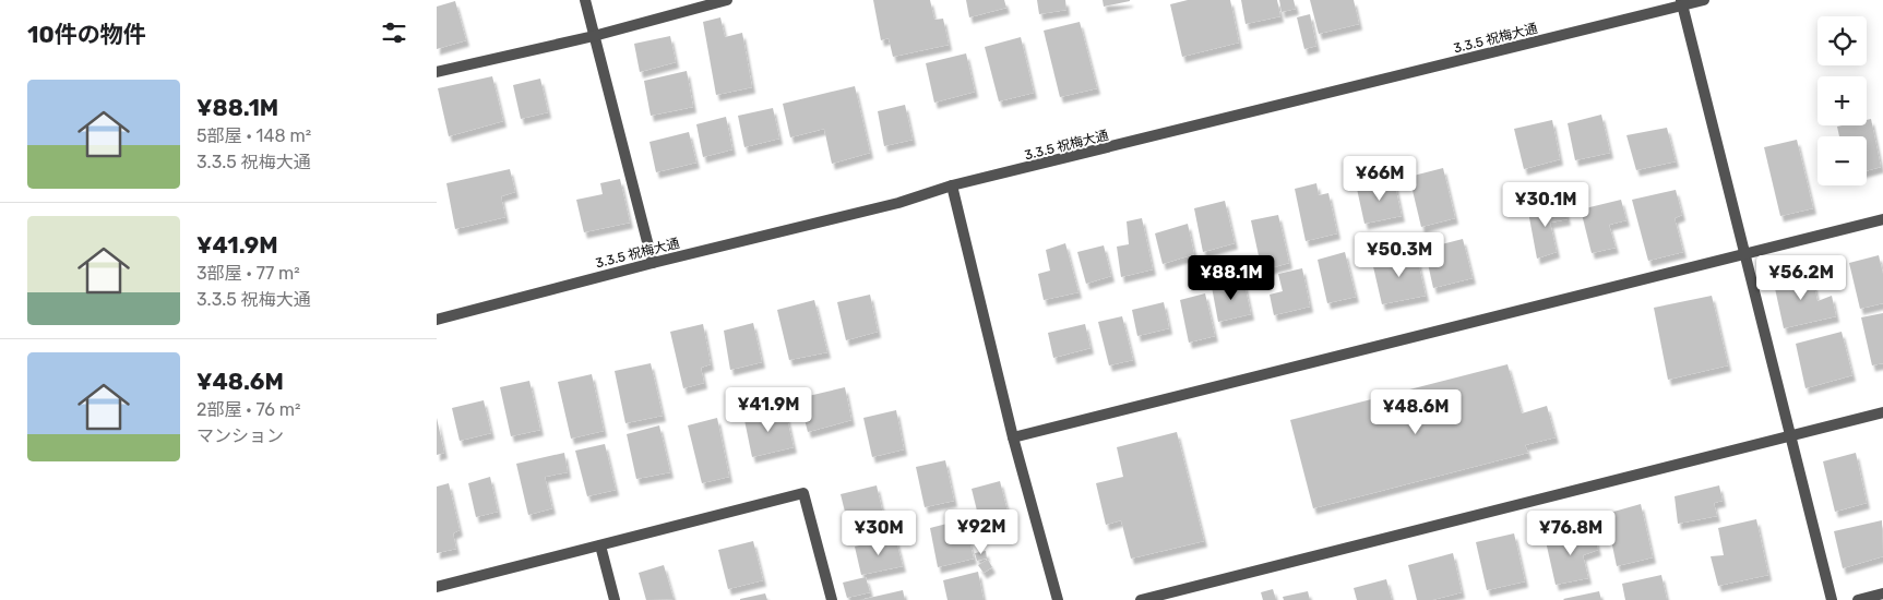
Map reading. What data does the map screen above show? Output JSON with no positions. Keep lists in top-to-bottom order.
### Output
{
  "streets": {
    "street": ["3.3.5 祝梅大通"]
  },
  "page": {
    "heading": "10件の物件",
    "map_buttons": ["+", "−"],
    "list": [
      {
        "name": "¥88.1M",
        "note": "5部屋 · 148 m² · 3.3.5 祝梅大通"
      },
      {
        "name": "¥41.9M",
        "note": "3部屋 · 77 m² · 3.3.5 祝梅大通"
      },
      {
        "name": "¥48.6M",
        "note": "2部屋 · 76 m² · マンション"
      }
    ],
    "price": [
      "¥66M",
      "¥30.1M",
      "¥50.3M",
      "¥88.1M",
      "¥56.2M",
      "¥41.9M",
      "¥48.6M",
      "¥92M",
      "¥30M",
      "¥76.8M"
    ]
  }
}
